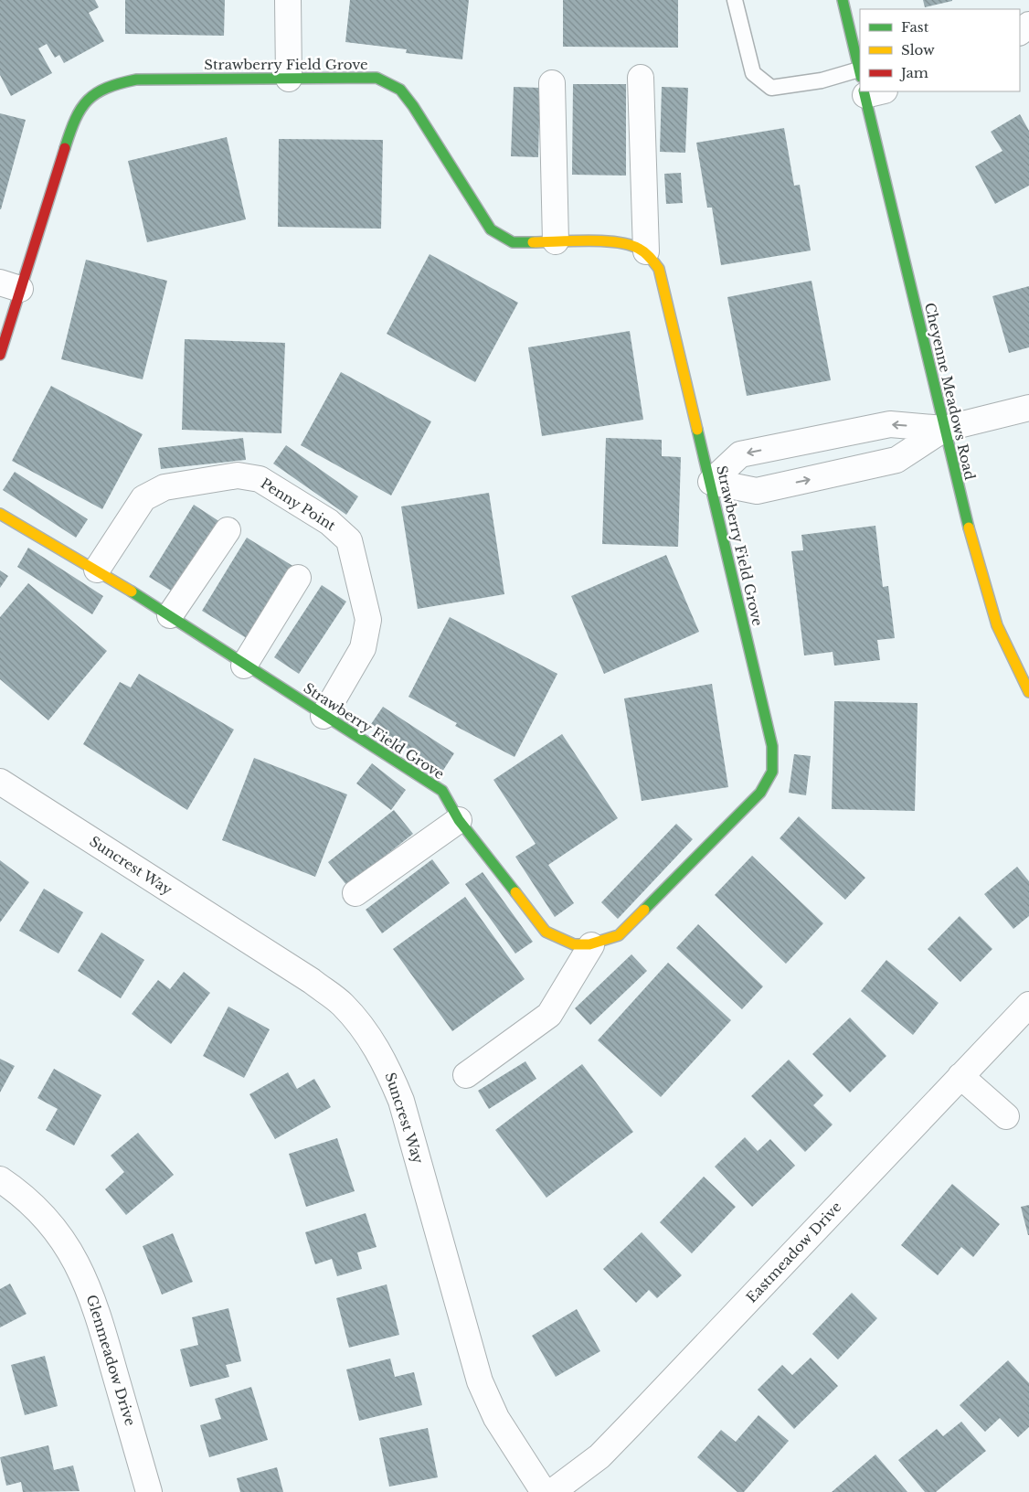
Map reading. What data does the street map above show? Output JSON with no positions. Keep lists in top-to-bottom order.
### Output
{
  "streets": {
    "street": [
      "Strawberry Field Grove",
      "Cheyenne Meadows Road",
      "Penny Point",
      "Suncrest Way",
      "Eastmeadow Drive",
      "Glenmeadow Drive"
    ]
  },
  "crossings": [
    ["Strawberry Field Grove", "Penny Point"]
  ],
  "legend": ["Fast", "Slow", "Jam"]
}
